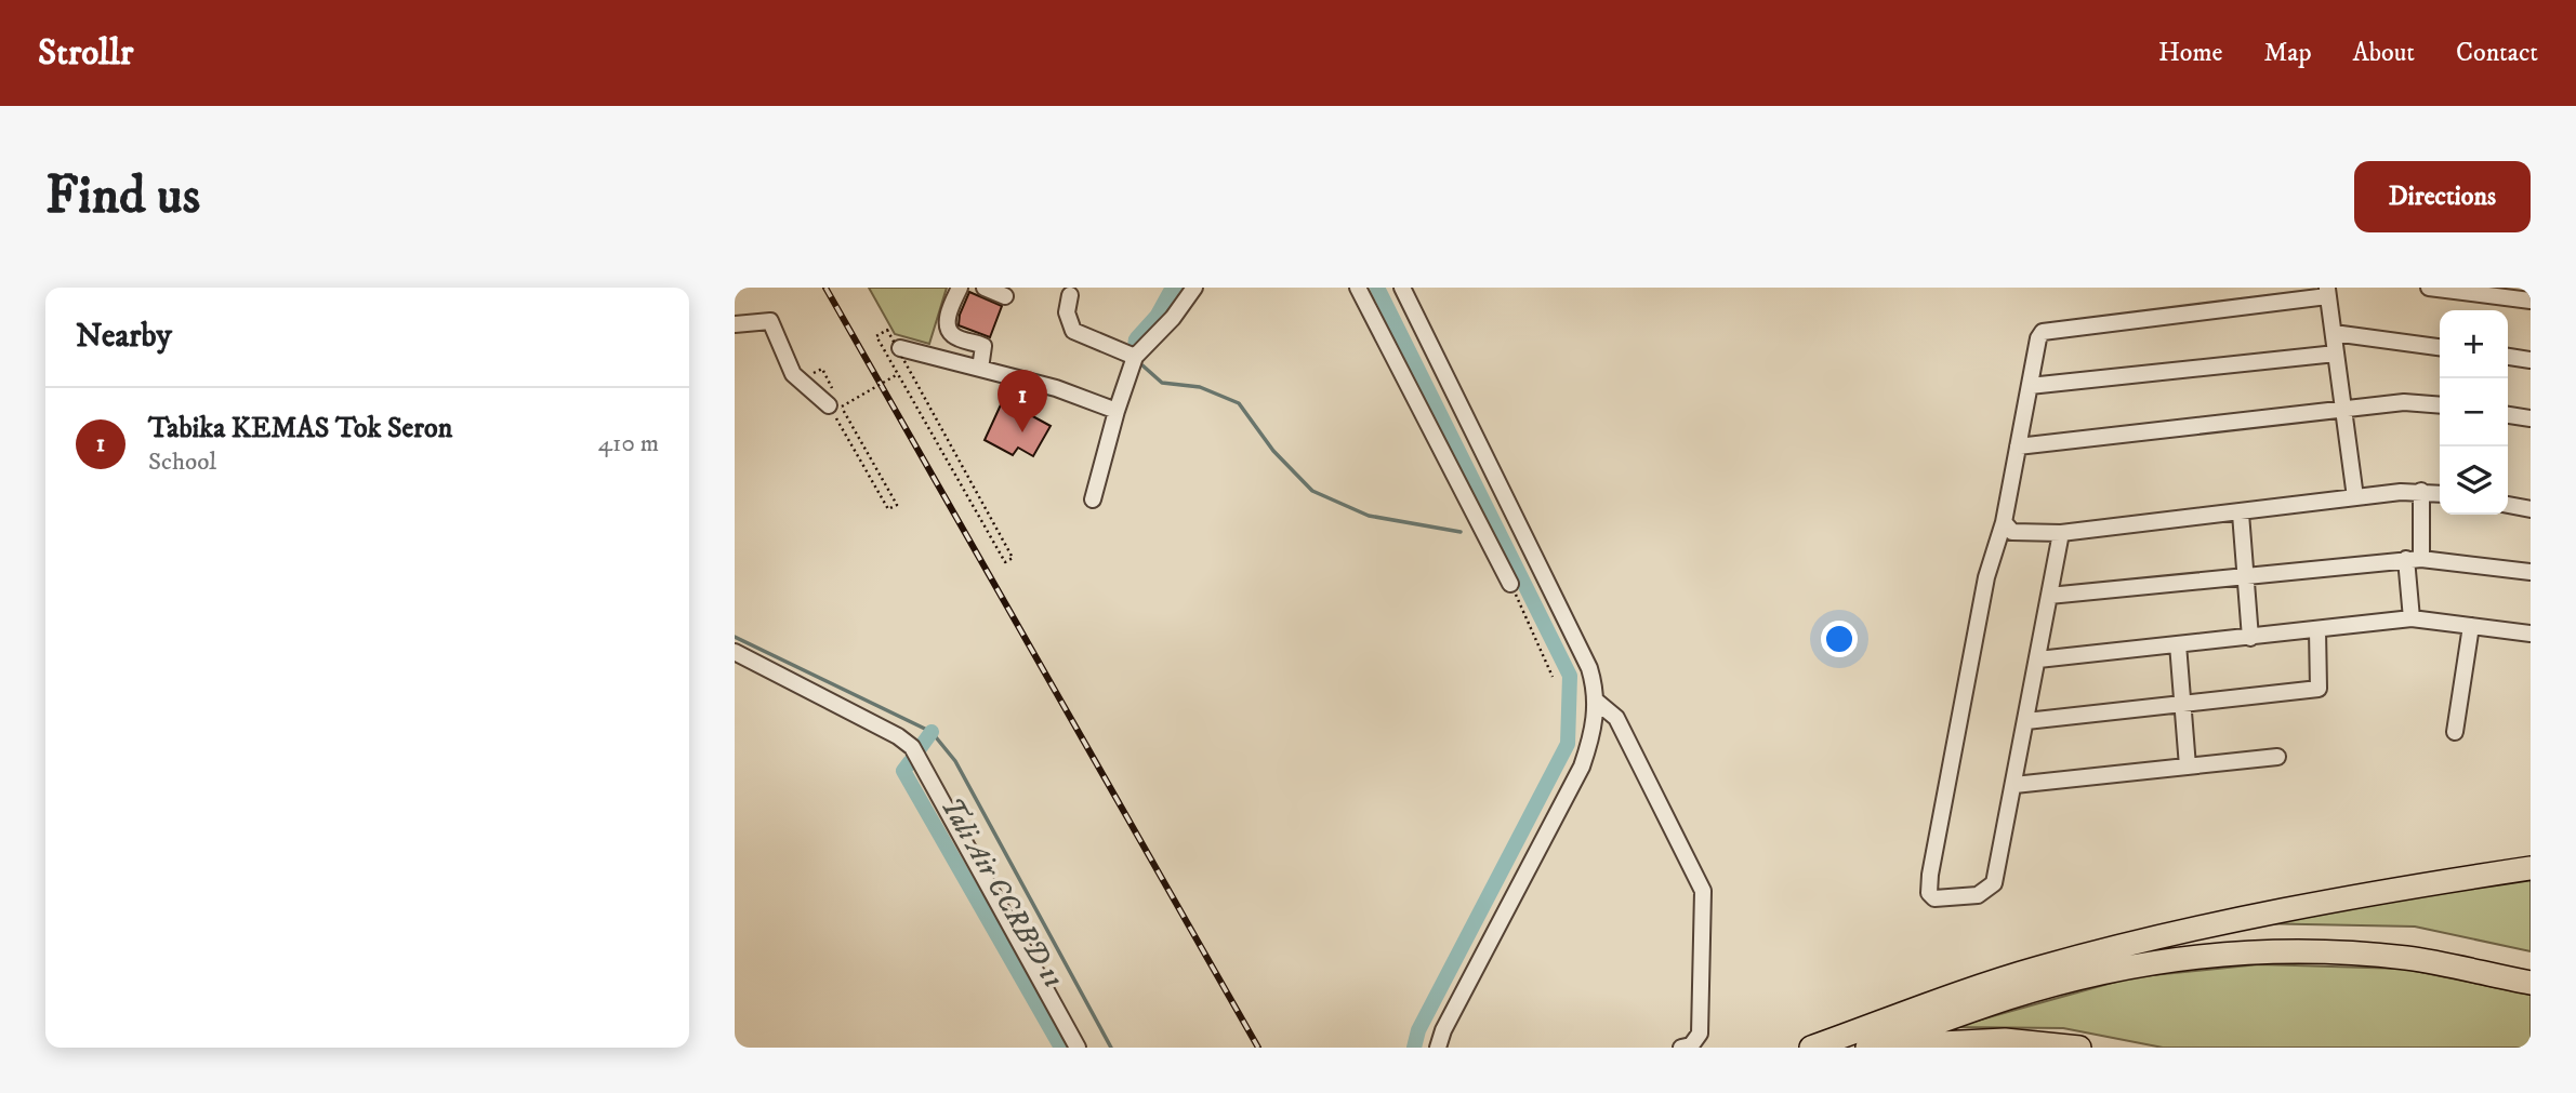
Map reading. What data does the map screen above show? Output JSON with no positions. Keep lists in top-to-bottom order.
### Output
{
  "water": ["Tali Air CCRBD 11"],
  "page": {
    "header": "Strollr",
    "nav": [
      "Home",
      "Map",
      "About",
      "Contact"
    ],
    "buttons": "Directions",
    "title": "Find us",
    "heading": "Nearby",
    "map_buttons": ["+", "−"],
    "pins": "1",
    "list": [
      {
        "mark": "1",
        "name": "Tabika KEMAS Tok Seron",
        "note": "School",
        "value": "410 m"
      }
    ]
  }
}
